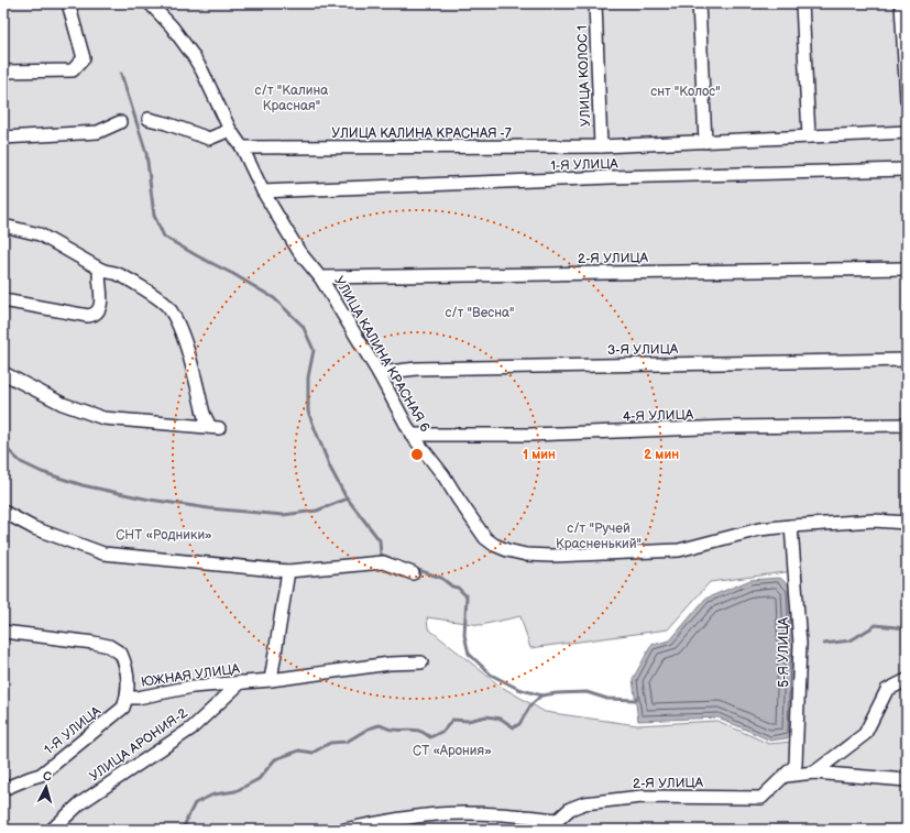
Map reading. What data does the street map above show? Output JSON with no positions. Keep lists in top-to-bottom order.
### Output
{
  "streets": {
    "street": [
      "УЛИЦА КОЛОС 1",
      "УЛИЦА КАЛИНА КРАСНАЯ -7",
      "1-Я УЛИЦА",
      "2-Я УЛИЦА",
      "3-Я УЛИЦА",
      "УЛИЦА КАЛИНА КРАСНАЯ 6",
      "4-Я УЛИЦА",
      "5-Я УЛИЦА",
      "ЮЖНАЯ УЛИЦА",
      "УЛИЦА АРОНИЯ-2"
    ]
  },
  "crossings": [
    ["УЛИЦА КОЛОС 1", "УЛИЦА КАЛИНА КРАСНАЯ -7"],
    ["УЛИЦА КОЛОС 1", "1-Я УЛИЦА"],
    ["УЛИЦА КАЛИНА КРАСНАЯ -7", "1-Я УЛИЦА"],
    ["УЛИЦА КАЛИНА КРАСНАЯ -7", "УЛИЦА КАЛИНА КРАСНАЯ 6"],
    ["1-Я УЛИЦА", "УЛИЦА КАЛИНА КРАСНАЯ 6"],
    ["1-Я УЛИЦА", "ЮЖНАЯ УЛИЦА"],
    ["2-Я УЛИЦА", "УЛИЦА КАЛИНА КРАСНАЯ 6"],
    ["2-Я УЛИЦА", "5-Я УЛИЦА"],
    ["3-Я УЛИЦА", "УЛИЦА КАЛИНА КРАСНАЯ 6"],
    ["УЛИЦА КАЛИНА КРАСНАЯ 6", "4-Я УЛИЦА"],
    ["УЛИЦА КАЛИНА КРАСНАЯ 6", "5-Я УЛИЦА"],
    ["ЮЖНАЯ УЛИЦА", "УЛИЦА АРОНИЯ-2"]
  ],
  "parks": [
    "с/т \"Калина Красная\"",
    "снт \"Колос\"",
    "с/т \"Весна\"",
    "с/т \"Ручей Красненький\"",
    "СНТ «Родники»",
    "СТ «Арония»"
  ],
  "north": "top",
  "rings": ["1 мин", "2 мин"]
}
